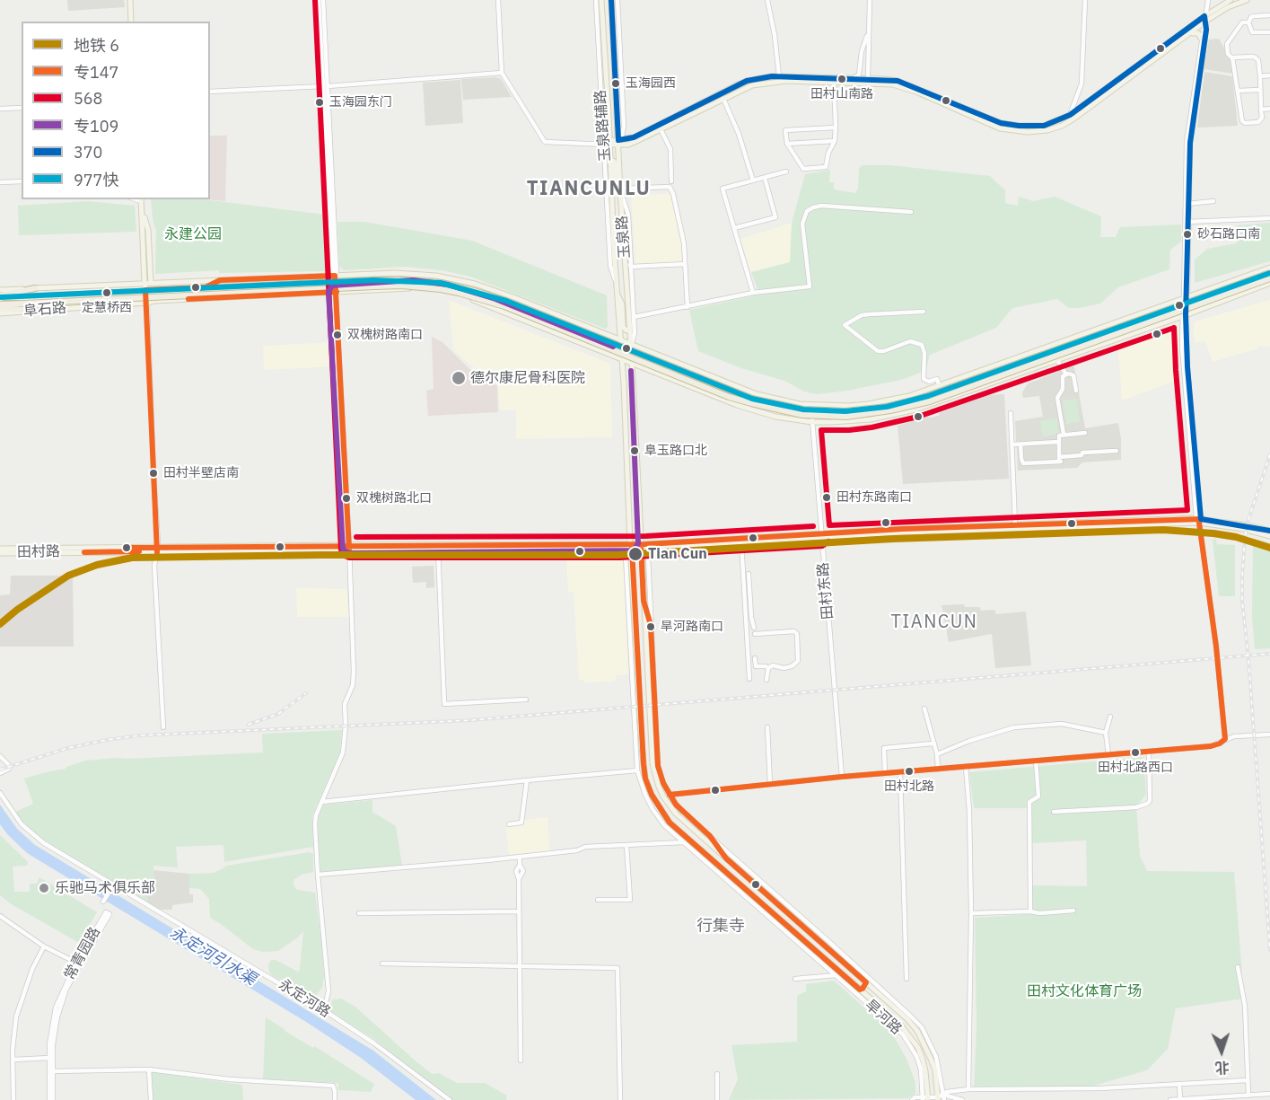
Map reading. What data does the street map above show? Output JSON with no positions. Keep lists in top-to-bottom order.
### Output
{
  "streets": {
    "main road": [
      "玉泉路",
      "阜石路",
      "田村路",
      "旱河路"
    ],
    "street": [
      "玉泉路辅路",
      "田村东路",
      "常青园路",
      "永定河路"
    ]
  },
  "crossings": [
    ["玉泉路", "阜石路"],
    ["玉泉路", "旱河路"],
    ["阜石路", "田村东路"],
    ["阜石路", "旱河路"],
    ["田村路", "田村东路"],
    ["田村路", "旱河路"]
  ],
  "districts": ["TIANCUNLU", "TIANCUN", "行集寺"],
  "water": ["永定河引水渠"],
  "parks": ["永建公园", "田村文化体育广场"],
  "places": [
    "田村山南路",
    "玉海园西",
    "玉海园东门",
    "砂石路口南",
    "定慧桥西",
    "双槐树路南口",
    "德尔康尼骨科医院",
    "阜玉路口北",
    "田村半壁店南",
    "田村东路南口",
    "双槐树路北口",
    "Tian Cun",
    "旱河路南口",
    "田村北路西口",
    "田村北路",
    "乐驰马术俱乐部"
  ],
  "lines": [
    "transit line 568",
    "transit line 370",
    "transit line 977快",
    "transit line 专147",
    "transit line 专109",
    "metro line 6"
  ],
  "legend": [
    "地铁 6",
    "专147",
    "568",
    "专109",
    "370",
    "977快"
  ],
  "north": "bottom"
}
